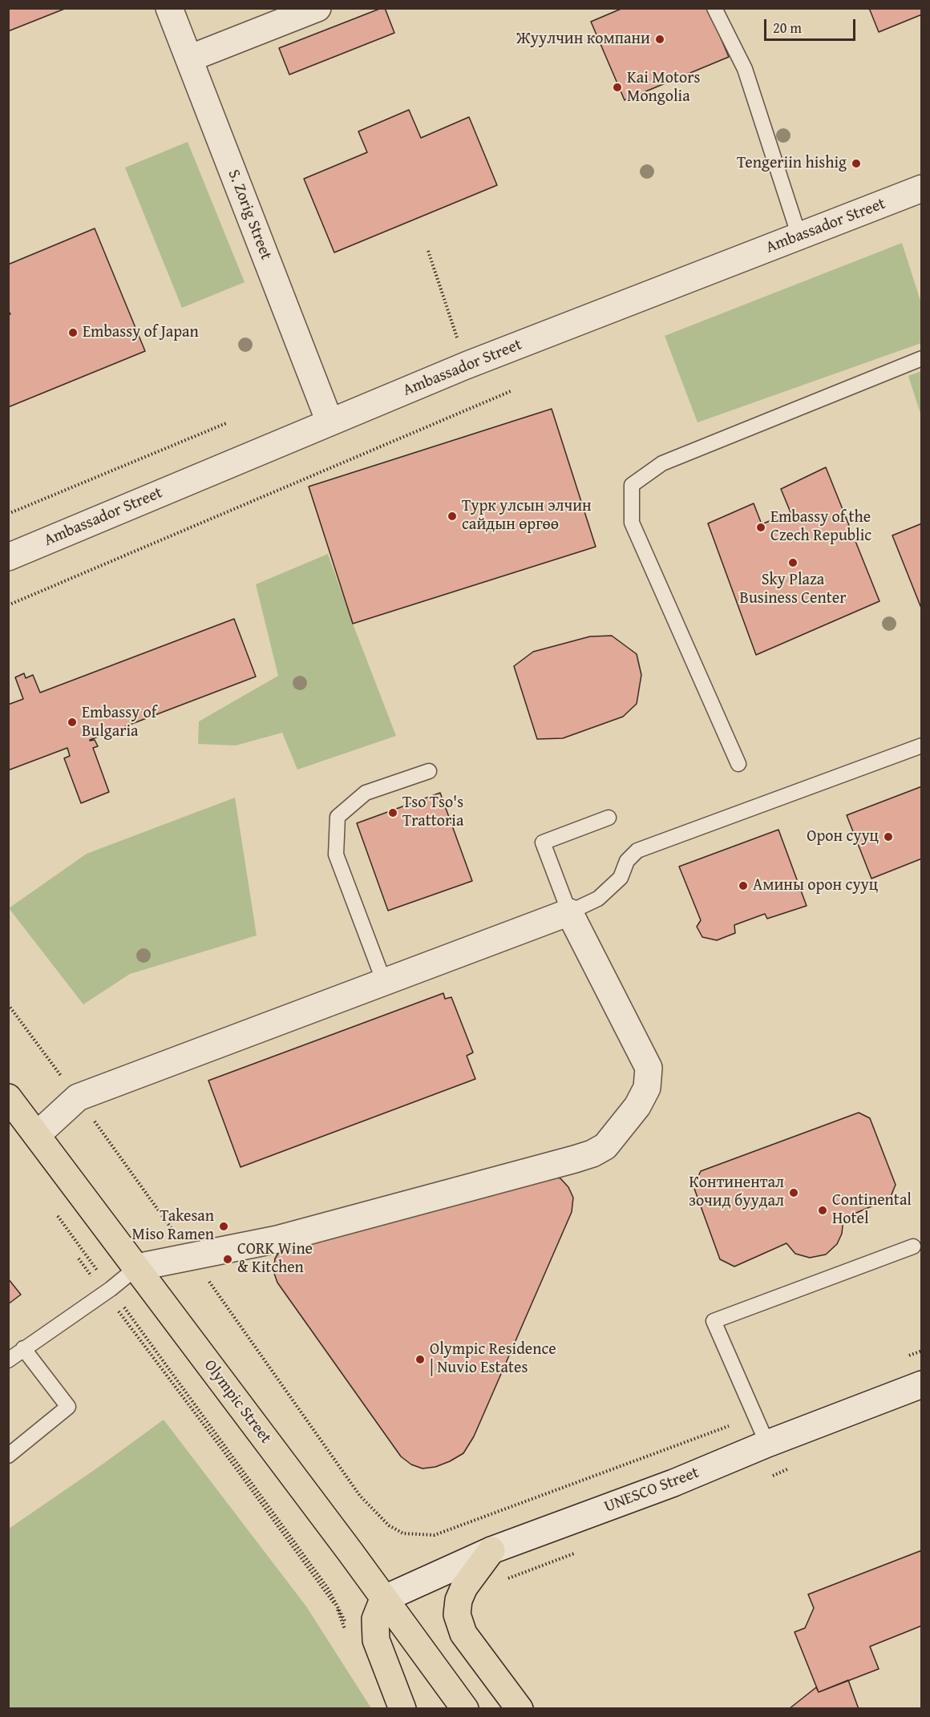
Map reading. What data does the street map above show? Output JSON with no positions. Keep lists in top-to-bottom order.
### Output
{
  "streets": {
    "main road": ["Olympic Street"],
    "street": ["S. Zorig Street", "Ambassador Street", "UNESCO Street"]
  },
  "crossings": [
    ["S. Zorig Street", "Ambassador Street"],
    ["Olympic Street", "UNESCO Street"]
  ],
  "places": [
    "Жуулчин компани",
    "Kai Motors Mongolia",
    "Tengeriin hishig",
    "Embassy of Japan",
    "Турк улсын элчин сайдын өргөө",
    "Embassy of the Czech Republic",
    "Sky Plaza Business Center",
    "Embassy of Bulgaria",
    "Tso Tso's Trattoria",
    "Орон сууц",
    "Амины орон сууц",
    "Континентал зочид буудал",
    "Continental Hotel",
    "Takesan Miso Ramen",
    "CORK Wine & Kitchen",
    "Olympic Residence | Nuvio Estates"
  ],
  "scale_bar": "20 m"
}
